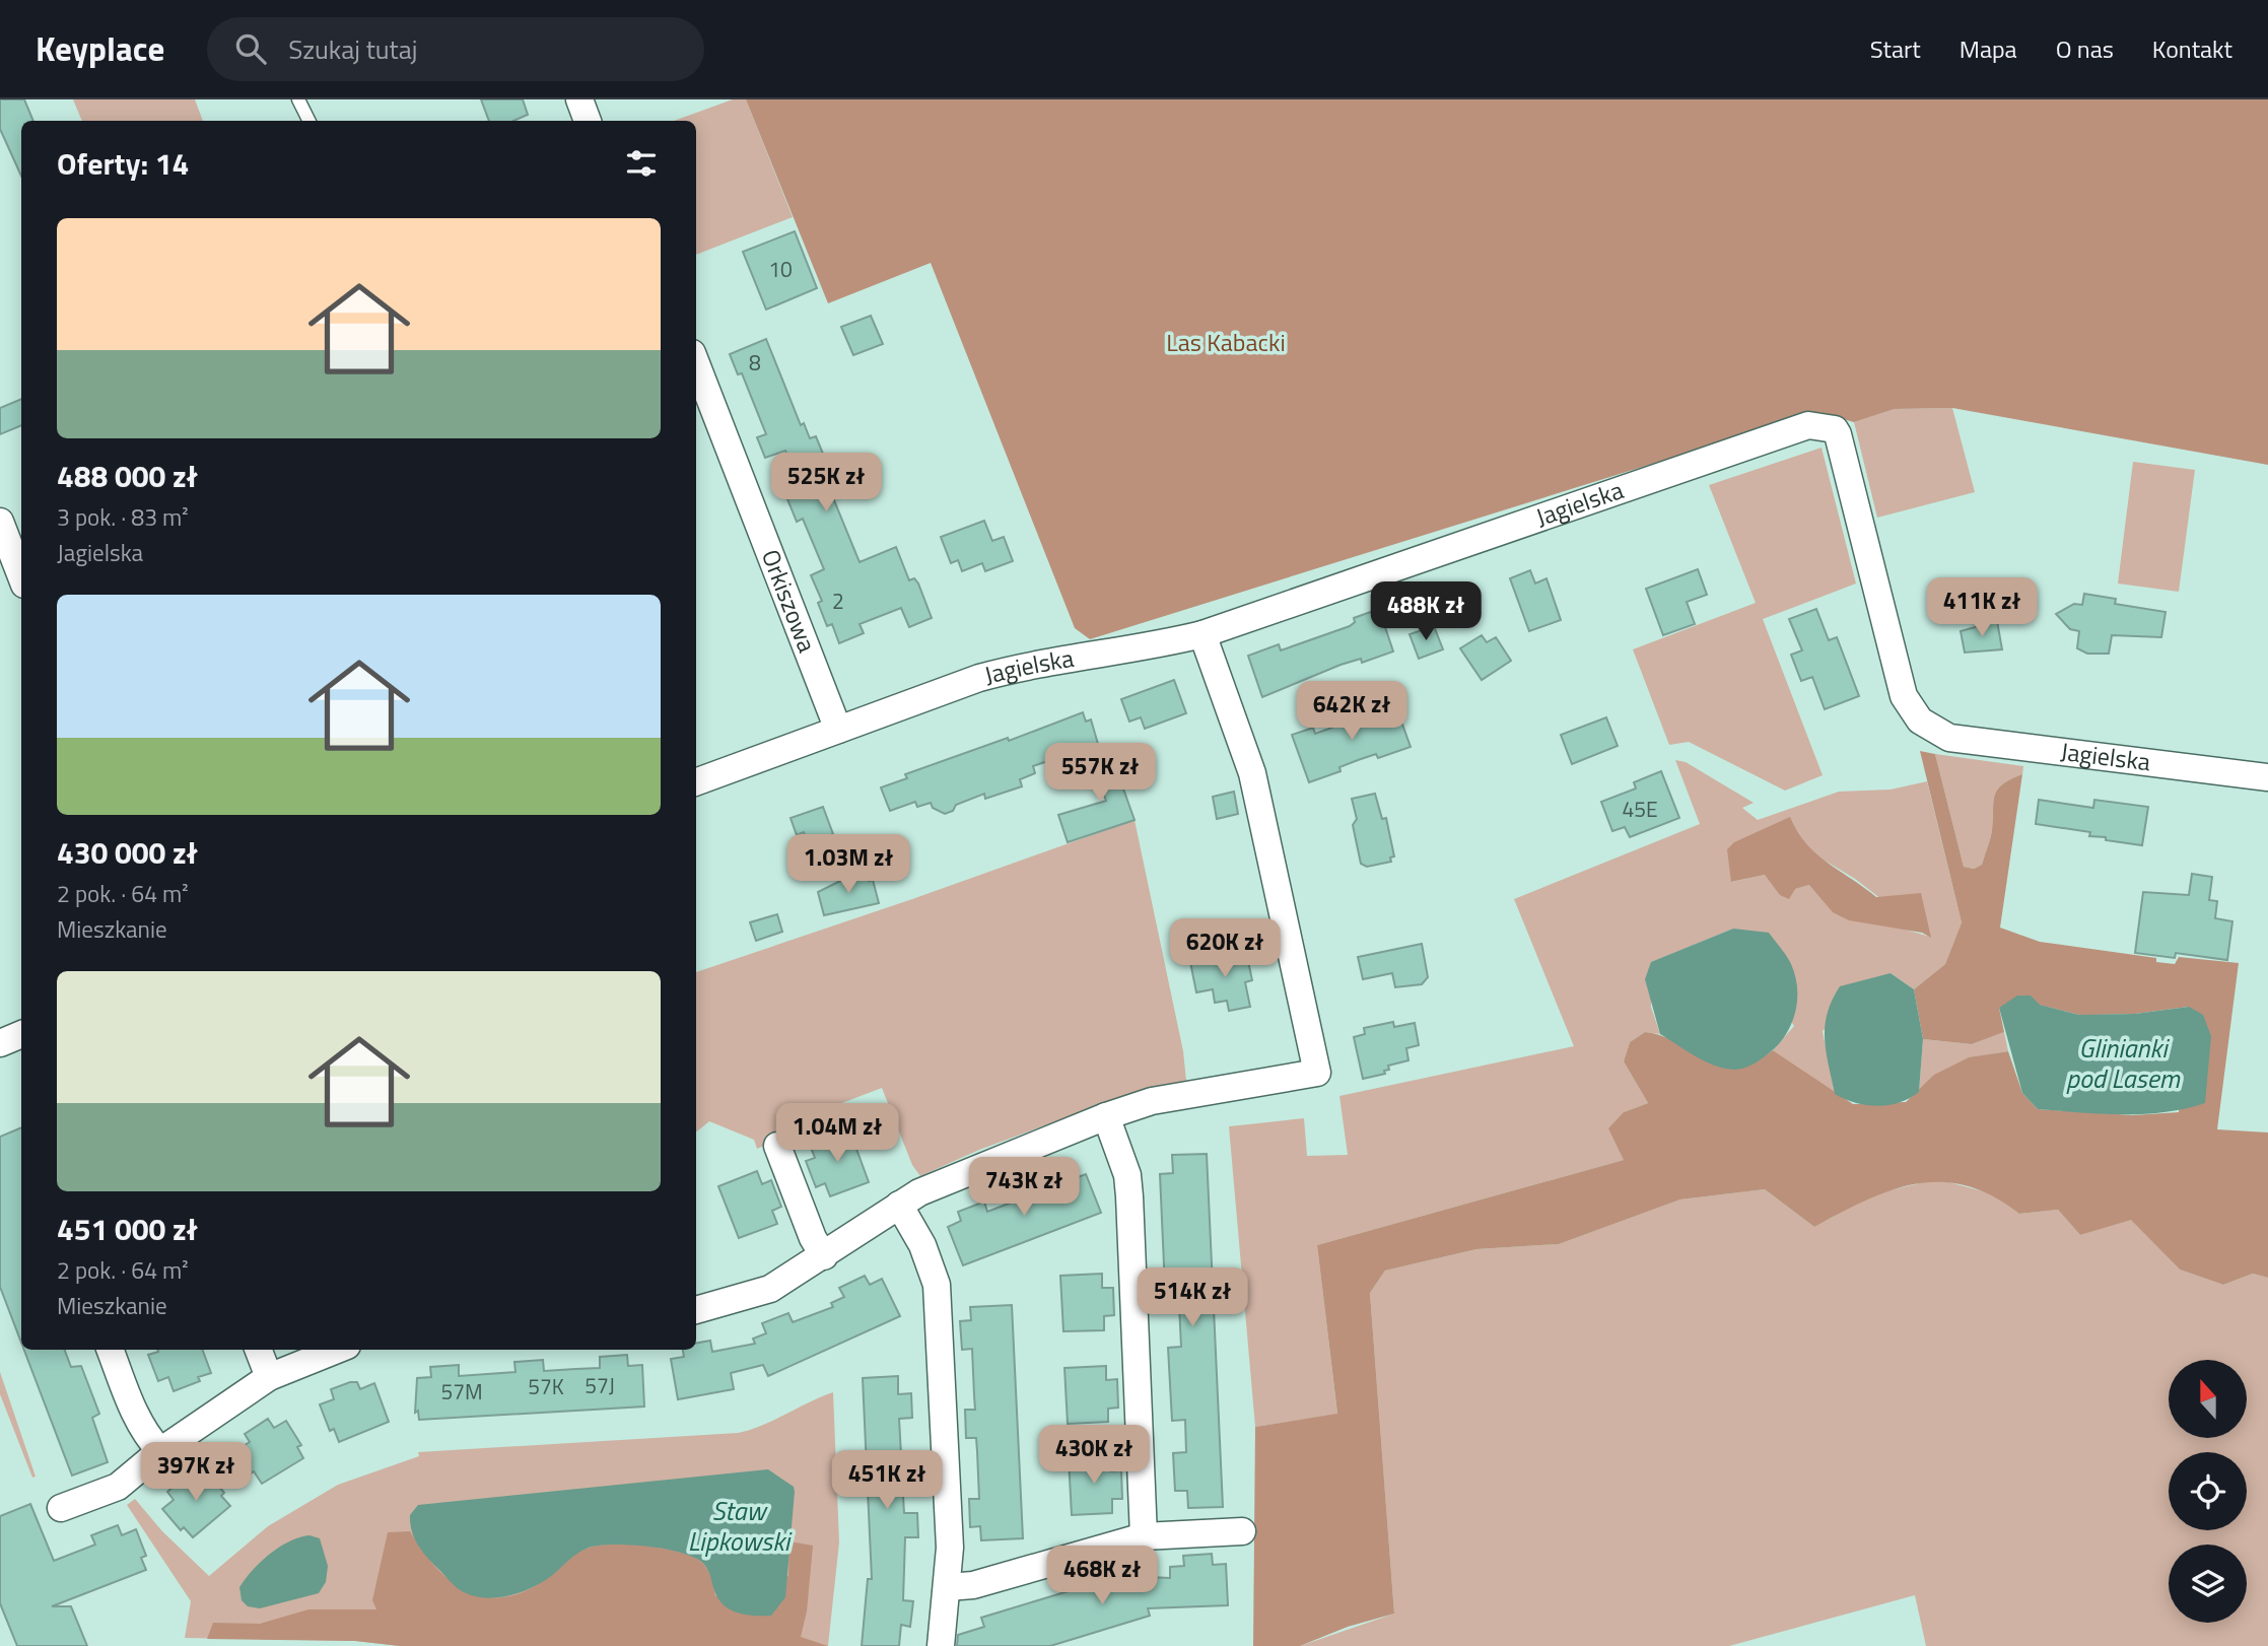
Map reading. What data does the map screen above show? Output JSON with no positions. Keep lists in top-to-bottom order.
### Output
{
  "streets": {
    "street": ["Jagielska", "Orkiszowa"]
  },
  "crossings": [
    ["Jagielska", "Orkiszowa"]
  ],
  "water": ["Glinianki pod Lasem", "Staw Lipkowski"],
  "parks": ["Las Kabacki"],
  "house_numbers": [
    "10",
    "8",
    "2",
    "45E",
    "57J",
    "57K",
    "57M"
  ],
  "north": "top",
  "page": {
    "header": "Keyplace",
    "search": "Szukaj tutaj",
    "nav": [
      "Start",
      "Mapa",
      "O nas",
      "Kontakt"
    ],
    "heading": "Oferty: 14",
    "list": [
      {
        "name": "488 000 zł",
        "note": "3 pok. · 83 m² · Jagielska"
      },
      {
        "name": "430 000 zł",
        "note": "2 pok. · 64 m² · Mieszkanie"
      },
      {
        "name": "451 000 zł",
        "note": "2 pok. · 64 m² · Mieszkanie"
      }
    ],
    "price": [
      "525K zł",
      "411K zł",
      "488K zł",
      "642K zł",
      "557K zł",
      "1.03M zł",
      "620K zł",
      "1.04M zł",
      "743K zł",
      "514K zł",
      "430K zł",
      "397K zł",
      "451K zł",
      "468K zł"
    ]
  }
}
